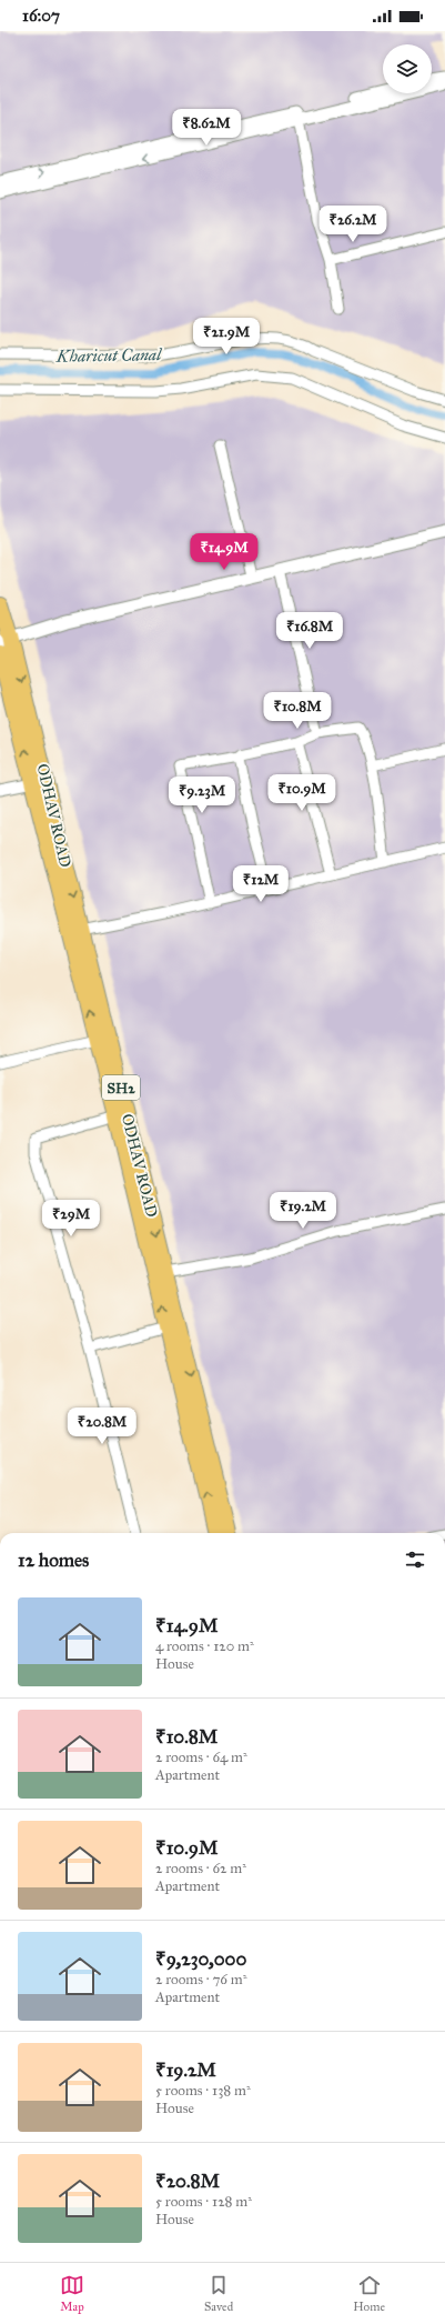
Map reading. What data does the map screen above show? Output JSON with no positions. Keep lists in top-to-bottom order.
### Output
{
  "streets": {
    "main road": ["ODHAV ROAD", "SH2"]
  },
  "water": ["Kharicut Canal"],
  "page": {
    "status": "16:07",
    "price": [
      "₹8.62M",
      "₹26.2M",
      "₹21.9M",
      "₹14.9M",
      "₹16.8M",
      "₹10.8M",
      "₹10.9M",
      "₹9.23M",
      "₹12M",
      "₹19.2M",
      "₹29M",
      "₹20.8M"
    ],
    "heading": "12 homes",
    "list": [
      {
        "name": "₹14.9M",
        "note": "4 rooms · 120 m² · House"
      },
      {
        "name": "₹10.8M",
        "note": "2 rooms · 64 m² · Apartment"
      },
      {
        "name": "₹10.9M",
        "note": "2 rooms · 62 m² · Apartment"
      },
      {
        "name": "₹9,230,000",
        "note": "2 rooms · 76 m² · Apartment"
      },
      {
        "name": "₹19.2M",
        "note": "5 rooms · 138 m² · House"
      },
      {
        "name": "₹20.8M",
        "note": "5 rooms · 128 m² · House"
      }
    ],
    "tabs": ["Map", "Saved", "Home"]
  }
}
